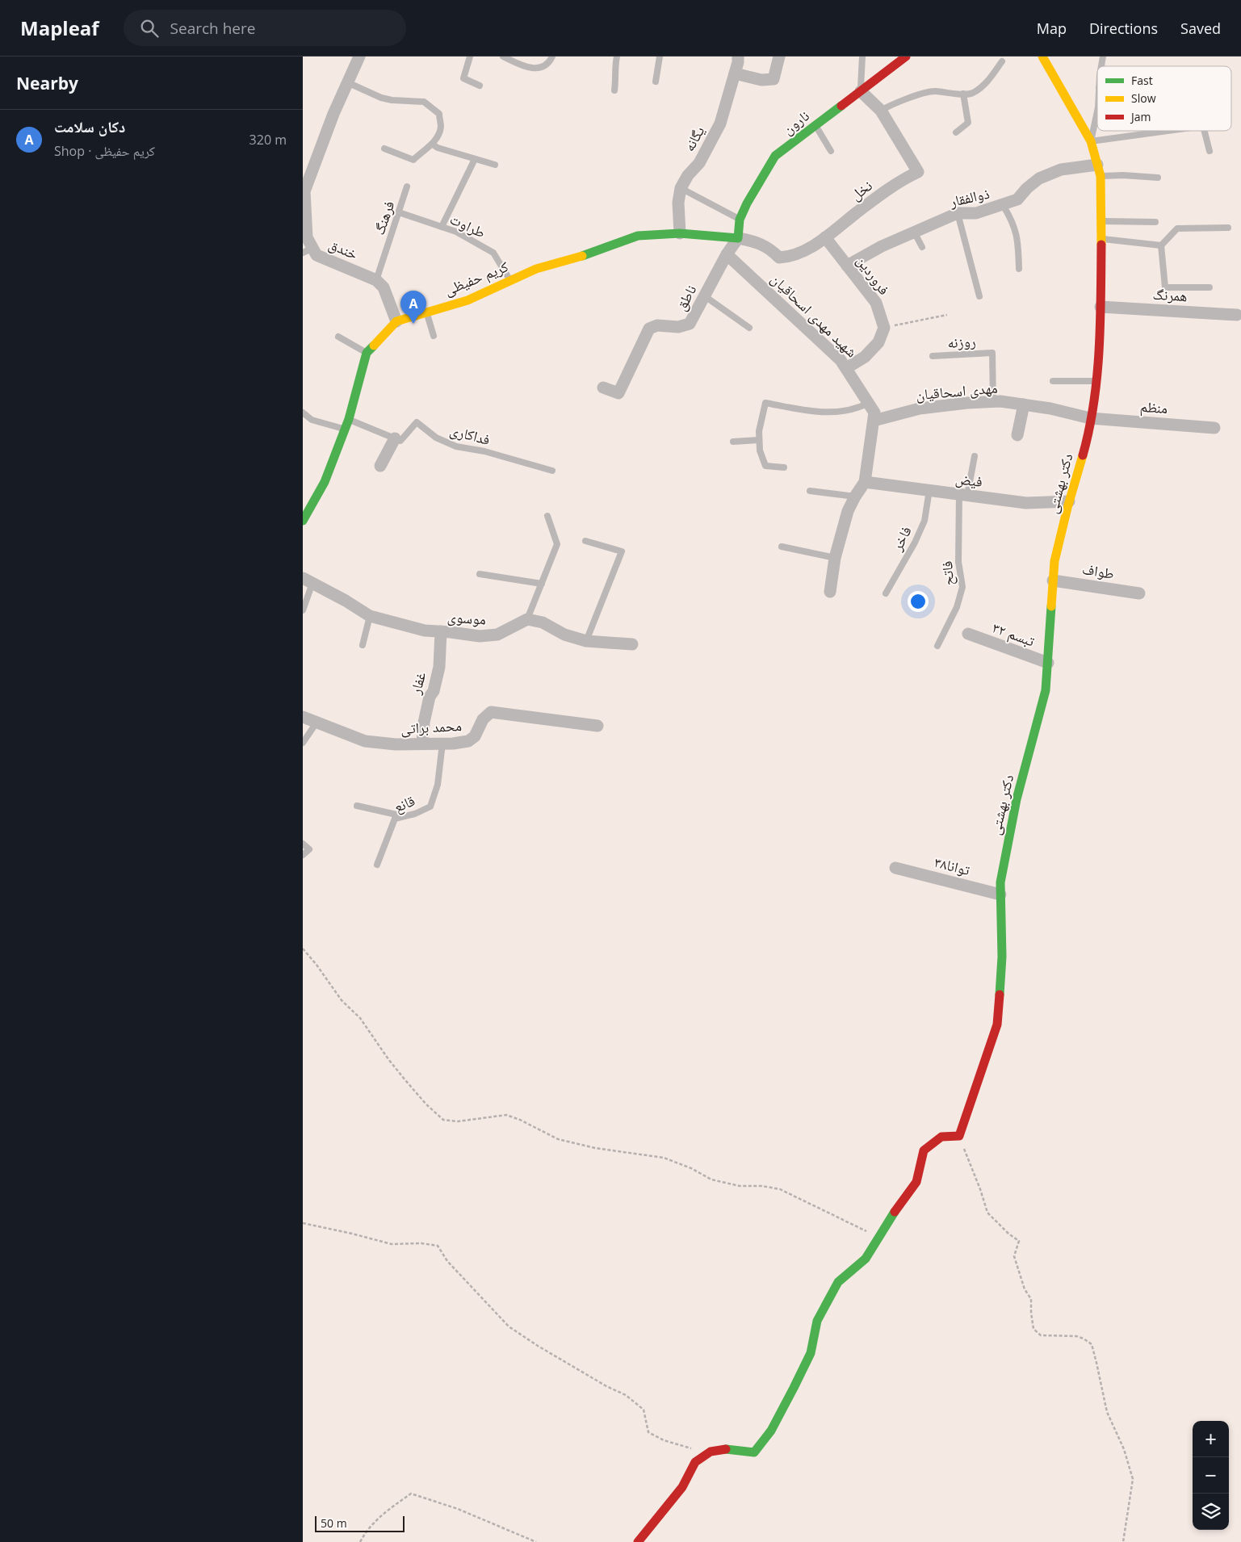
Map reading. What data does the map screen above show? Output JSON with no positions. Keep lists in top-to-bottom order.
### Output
{
  "streets": {
    "street": [
      "نارون",
      "یگانه",
      "نخل",
      "ذوالفقار",
      "خندق",
      "فروردین",
      "کریم حفیظی",
      "همرنگ",
      "ناطق",
      "شهید مهدی اسحاقیان",
      "مهدی اسحاقیان",
      "منظم",
      "فیض",
      "دکتر بهشتی",
      "طواف",
      "موسوی",
      "تبسم ۳۲",
      "غفار",
      "محمد براتی",
      "توانا۳۸"
    ],
    "lane": [
      "فرهنگ",
      "طراوت",
      "روزنه",
      "فداکاری",
      "فاخر",
      "فاتح",
      "قانع"
    ]
  },
  "crossings": [
    ["نارون", "نخل"],
    ["نارون", "کریم حفیظی"],
    ["نارون", "ناطق"],
    ["یگانه", "کریم حفیظی"],
    ["نخل", "فروردین"],
    ["نخل", "کریم حفیظی"],
    ["نخل", "ناطق"],
    ["ذوالفقار", "فروردین"],
    ["ذوالفقار", "دکتر بهشتی"],
    ["فرهنگ", "طراوت"],
    ["فرهنگ", "خندق"],
    ["طراوت", "کریم حفیظی"],
    ["کریم حفیظی", "ناطق"],
    ["همرنگ", "دکتر بهشتی"],
    ["ناطق", "شهید مهدی اسحاقیان"],
    ["شهید مهدی اسحاقیان", "مهدی اسحاقیان"],
    ["شهید مهدی اسحاقیان", "فیض"],
    ["روزنه", "مهدی اسحاقیان"],
    ["مهدی اسحاقیان", "منظم"],
    ["مهدی اسحاقیان", "دکتر بهشتی"],
    ["منظم", "دکتر بهشتی"],
    ["فیض", "دکتر بهشتی"],
    ["فیض", "فاخر"],
    ["فیض", "فاتح"],
    ["دکتر بهشتی", "طواف"],
    ["دکتر بهشتی", "تبسم ۳۲"],
    ["دکتر بهشتی", "توانا۳۸"],
    ["موسوی", "غفار"],
    ["غفار", "محمد براتی"],
    ["محمد براتی", "قانع"]
  ],
  "legend": ["Fast", "Slow", "Jam"],
  "scale_bar": "50 m",
  "page": {
    "header": "Mapleaf",
    "search": "Search here",
    "nav": ["Map", "Directions", "Saved"],
    "heading": "Nearby",
    "list": [
      {
        "mark": "A",
        "name": "دکان سلامت",
        "note": "Shop · کریم حفیظی",
        "value": "320 m"
      }
    ],
    "pins": "A",
    "map_buttons": ["+", "−"],
    "scale": "50 m"
  }
}
